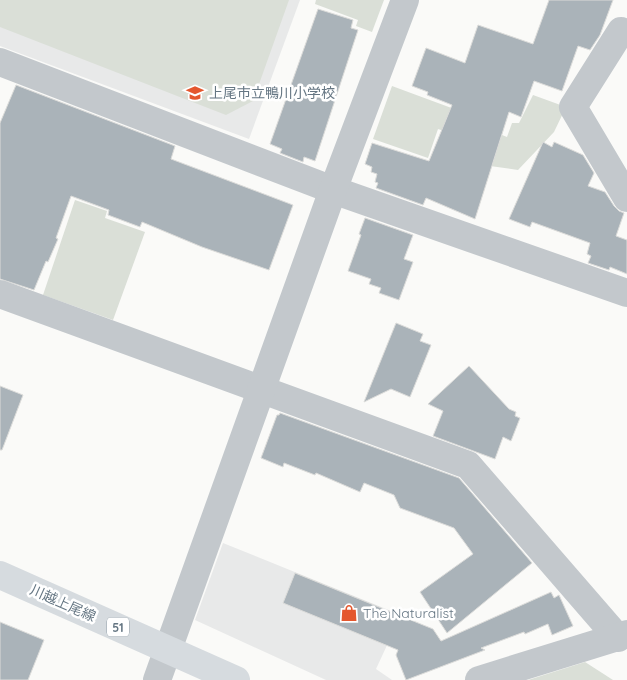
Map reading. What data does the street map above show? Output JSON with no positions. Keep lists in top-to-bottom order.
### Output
{
  "streets": {
    "main road": ["川越上尾線", "51"]
  },
  "places": {
    "school or university": ["上尾市立鴨川小学校"],
    "shop": ["The Naturalist"]
  }
}
